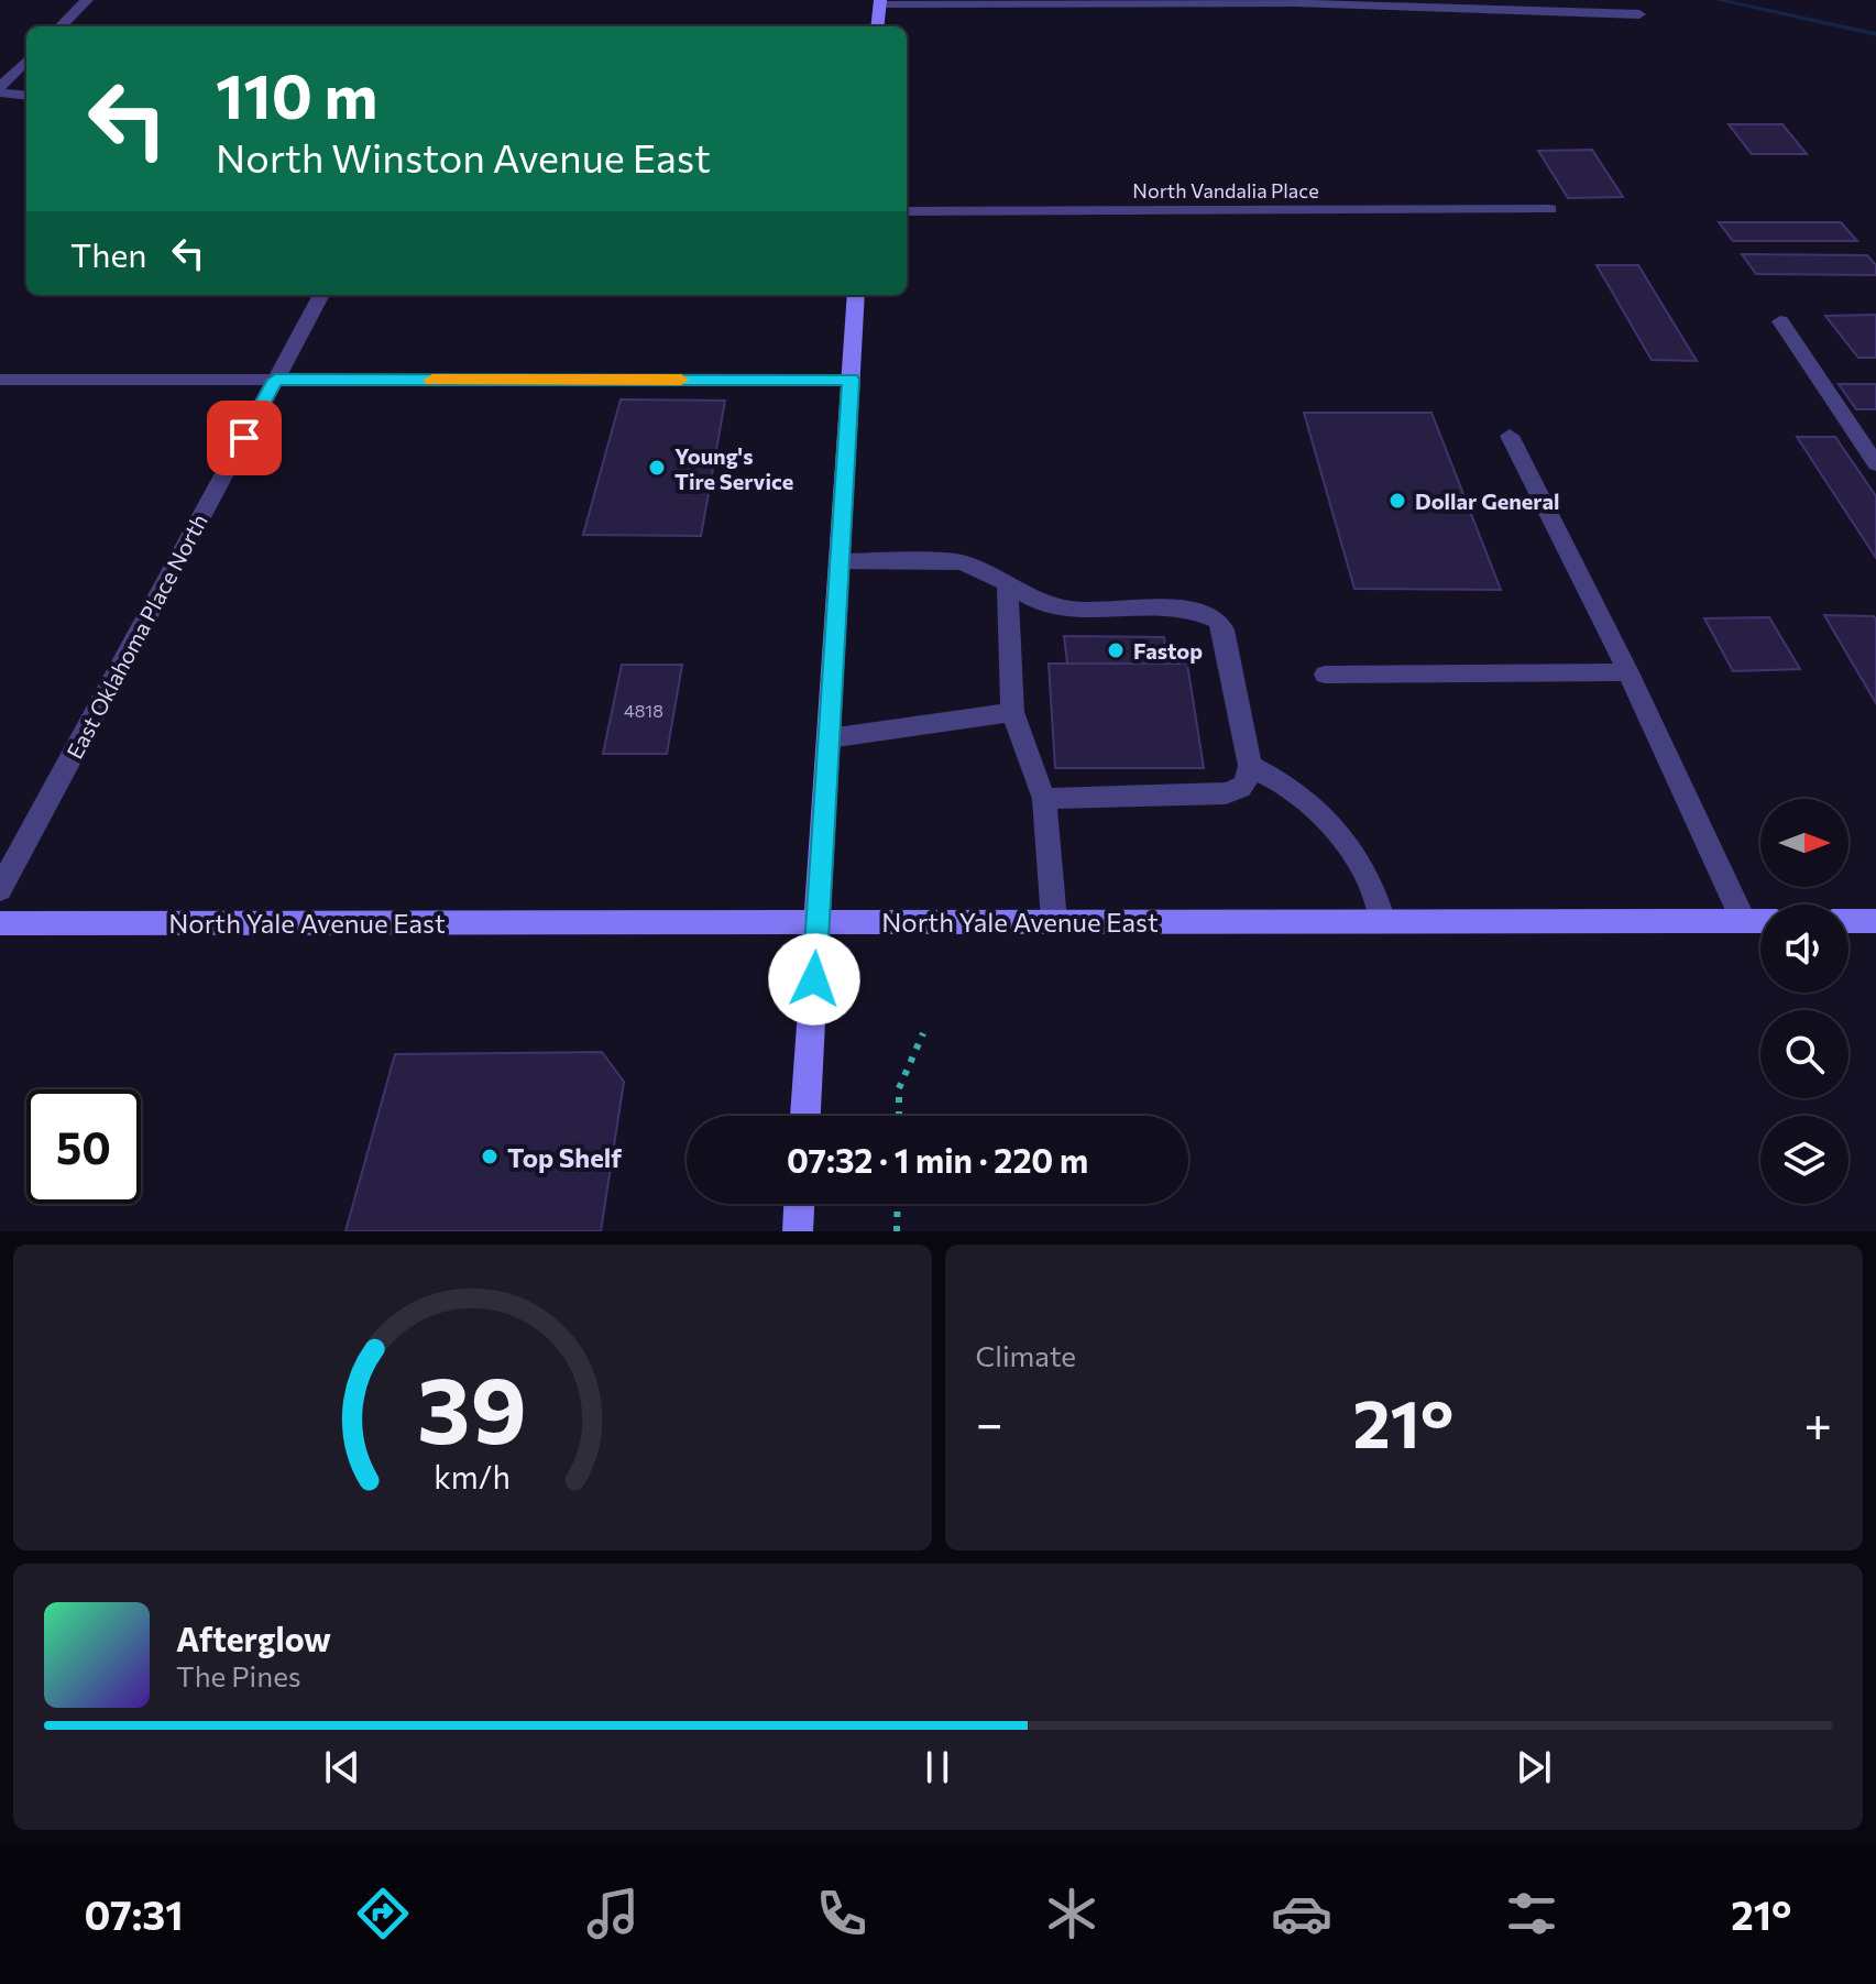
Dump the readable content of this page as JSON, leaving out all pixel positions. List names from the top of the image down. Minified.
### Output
{"streets":{"main road":["North Yale Avenue East"],"street":["North Vandalia Place","East Oklahoma Place North"]},"places":["Young's Tire Service","Dollar General","Fastop","Top Shelf"],"house_numbers":["4818"],"north":"right","page":{"turn":["110 m","North Winston Avenue East"],"then":"Then","limit":"50","trip":"07:32 · 1 min · 220 m","tile":"Climate","heat":["−","21°","+"],"song":["Afterglow","The Pines"],"tabs":["07:31","21°"],"gauge":["39","km/h"]}}
